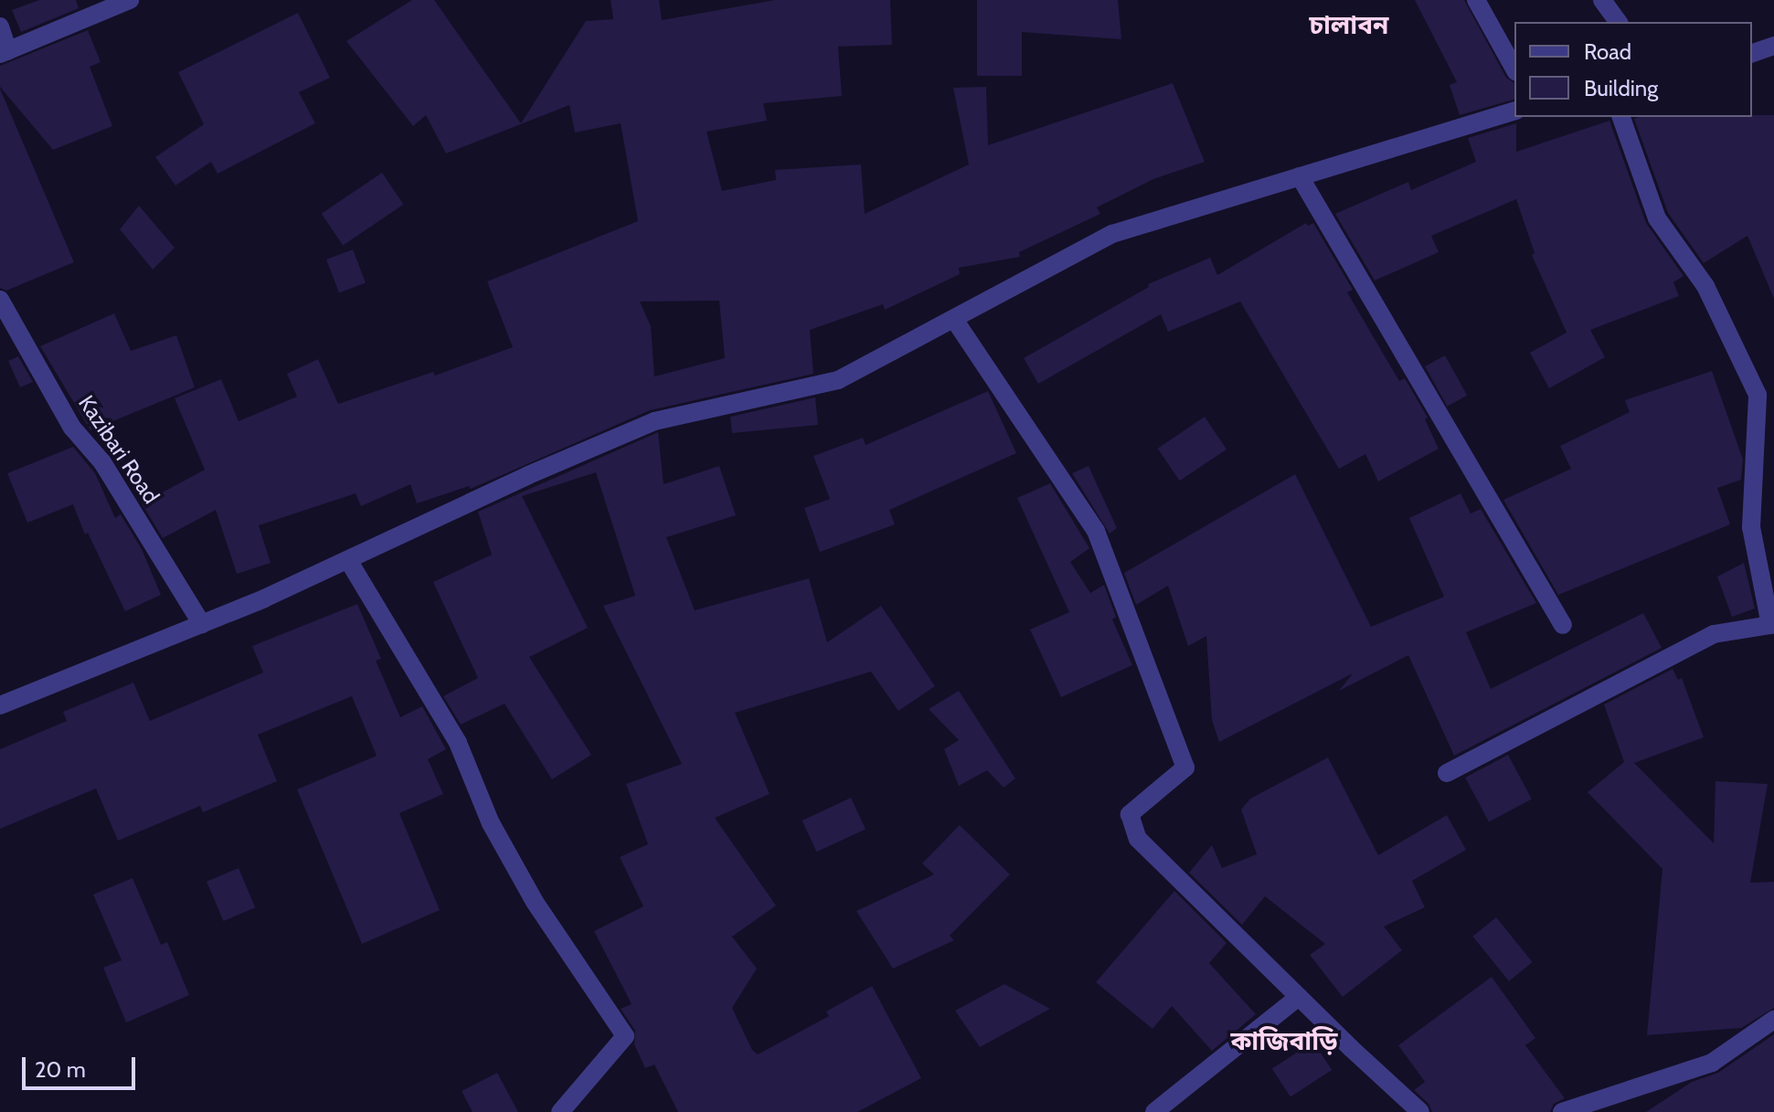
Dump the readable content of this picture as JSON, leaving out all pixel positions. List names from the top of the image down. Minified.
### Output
{"streets":{"street":["Kazibari Road"]},"districts":["চালাবন","কাজিবাড়ি"],"legend":["Road","Building"],"scale_bar":"20 m"}
